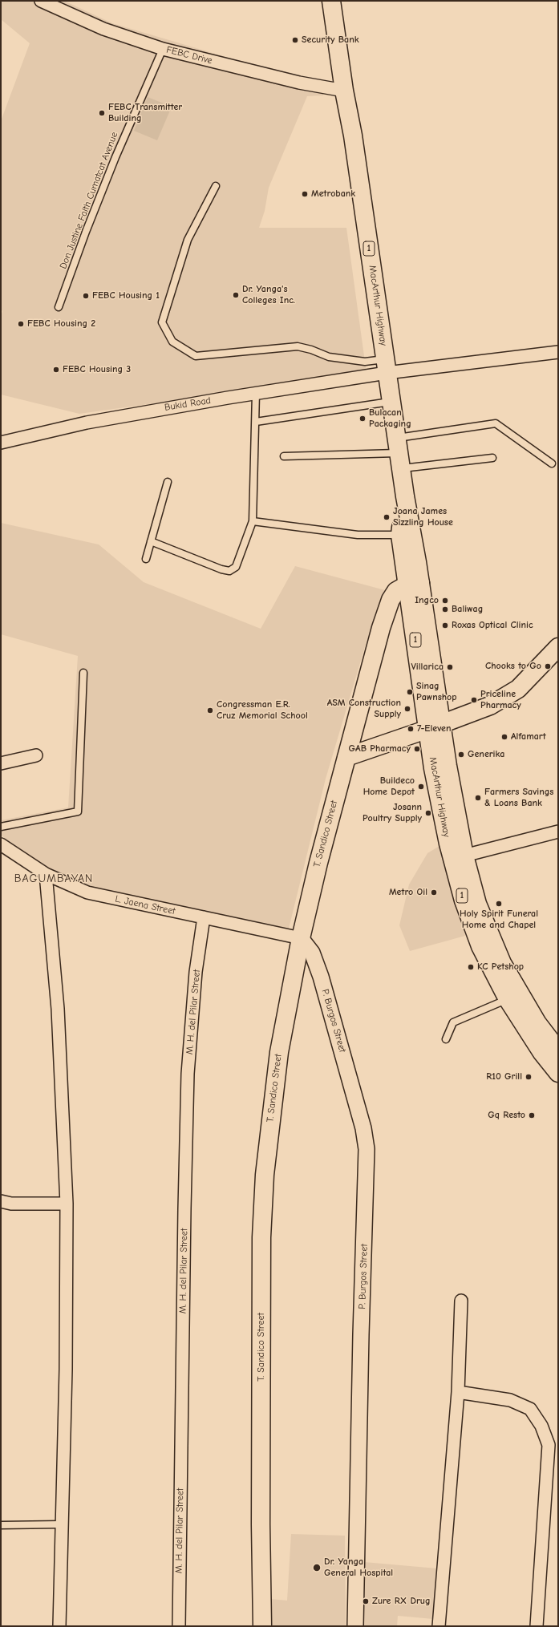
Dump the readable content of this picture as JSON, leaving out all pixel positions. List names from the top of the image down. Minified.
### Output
{"streets":{"main road":["1","MacArthur Highway","T. Sandico Street"],"street":["FEBC Drive","Bukid Road","L. Jaena Street","M. H. del Pilar Street","P. Burgos Street"],"lane":["Don Justine Faith Cumatcat Avenue"]},"crossings":[["FEBC Drive","Don Justine Faith Cumatcat Avenue"],["FEBC Drive","MacArthur Highway"],["MacArthur Highway","Bukid Road"],["MacArthur Highway","T. Sandico Street"],["T. Sandico Street","L. Jaena Street"],["T. Sandico Street","P. Burgos Street"],["L. Jaena Street","M. H. del Pilar Street"],["L. Jaena Street","P. Burgos Street"]],"districts":["BAGUMBAYAN"],"places":["Security Bank","FEBC Transmitter Building","Metrobank","Dr. Yanga's Colleges Inc.","FEBC Housing 1","FEBC Housing 2","FEBC Housing 3","Bulacan Packaging","Joana James Sizzling House","Ingco","Baliwag","Roxas Optical Clinic","Chooks to Go","Villarica","Sinag Pawnshop","Priceline Pharmacy","ASM Construction Supply","Congressman E.R. Cruz Memorial School","7-Eleven","Alfamart","GAB Pharmacy","Generika","Buildeco Home Depot","Farmers Savings & Loans Bank","Josann Poultry Supply","Metro Oil","Holy Spirit Funeral Home and Chapel","KC Petshop","R10 Grill","Gq Resto","Dr. Yanga General Hospital","Zure RX Drug"]}
